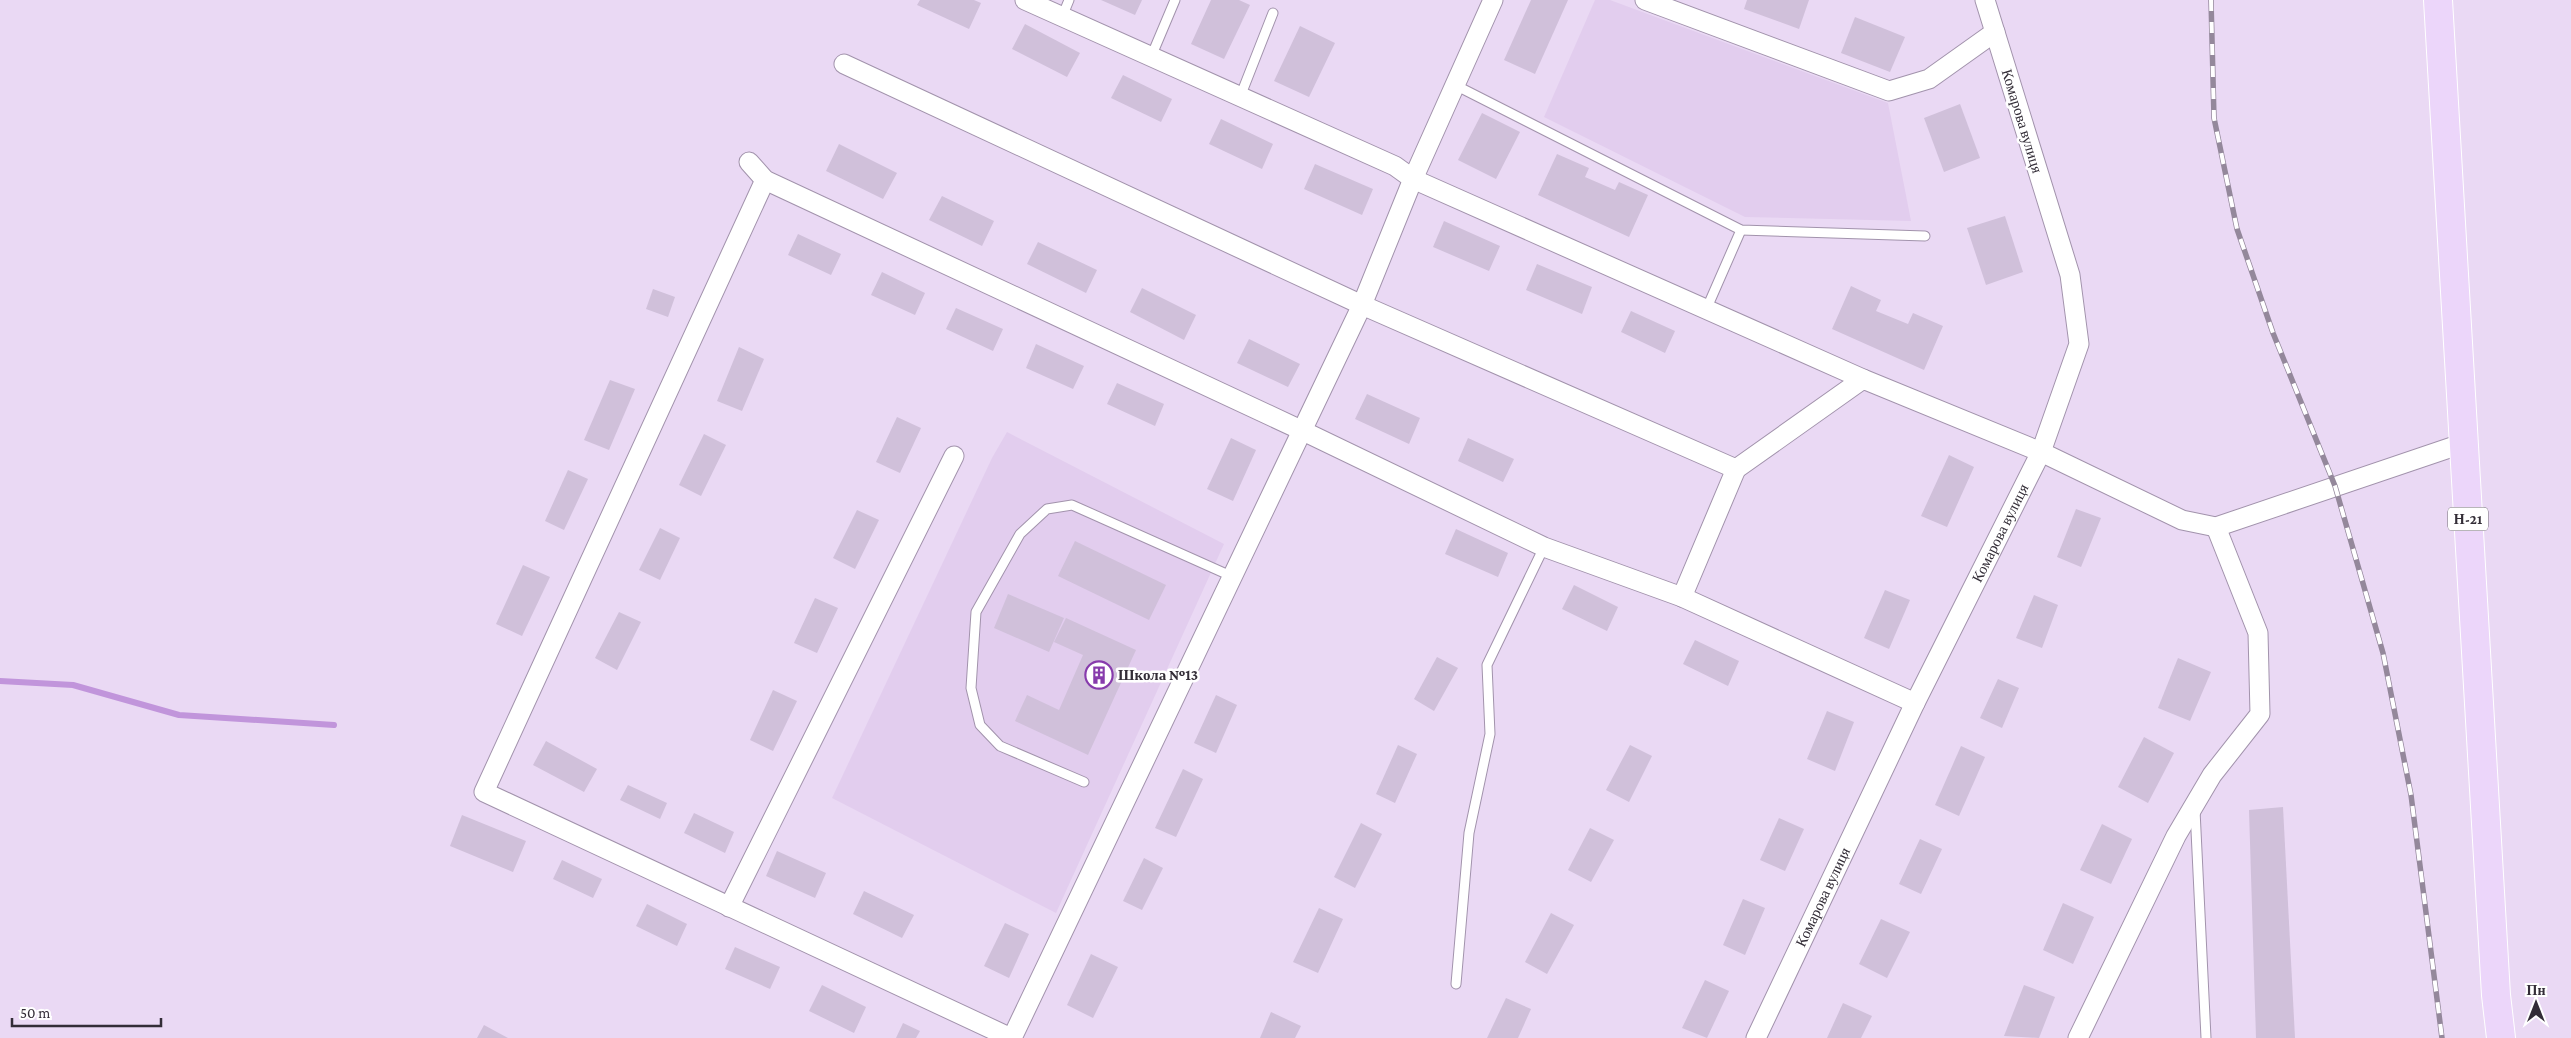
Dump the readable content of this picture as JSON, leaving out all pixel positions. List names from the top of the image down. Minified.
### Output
{"streets":{"main road":["Н-21"],"street":["Комарова вулиця"]},"places":{"building":["Школа №13"]},"scale_bar":"50 m","north":"top"}
